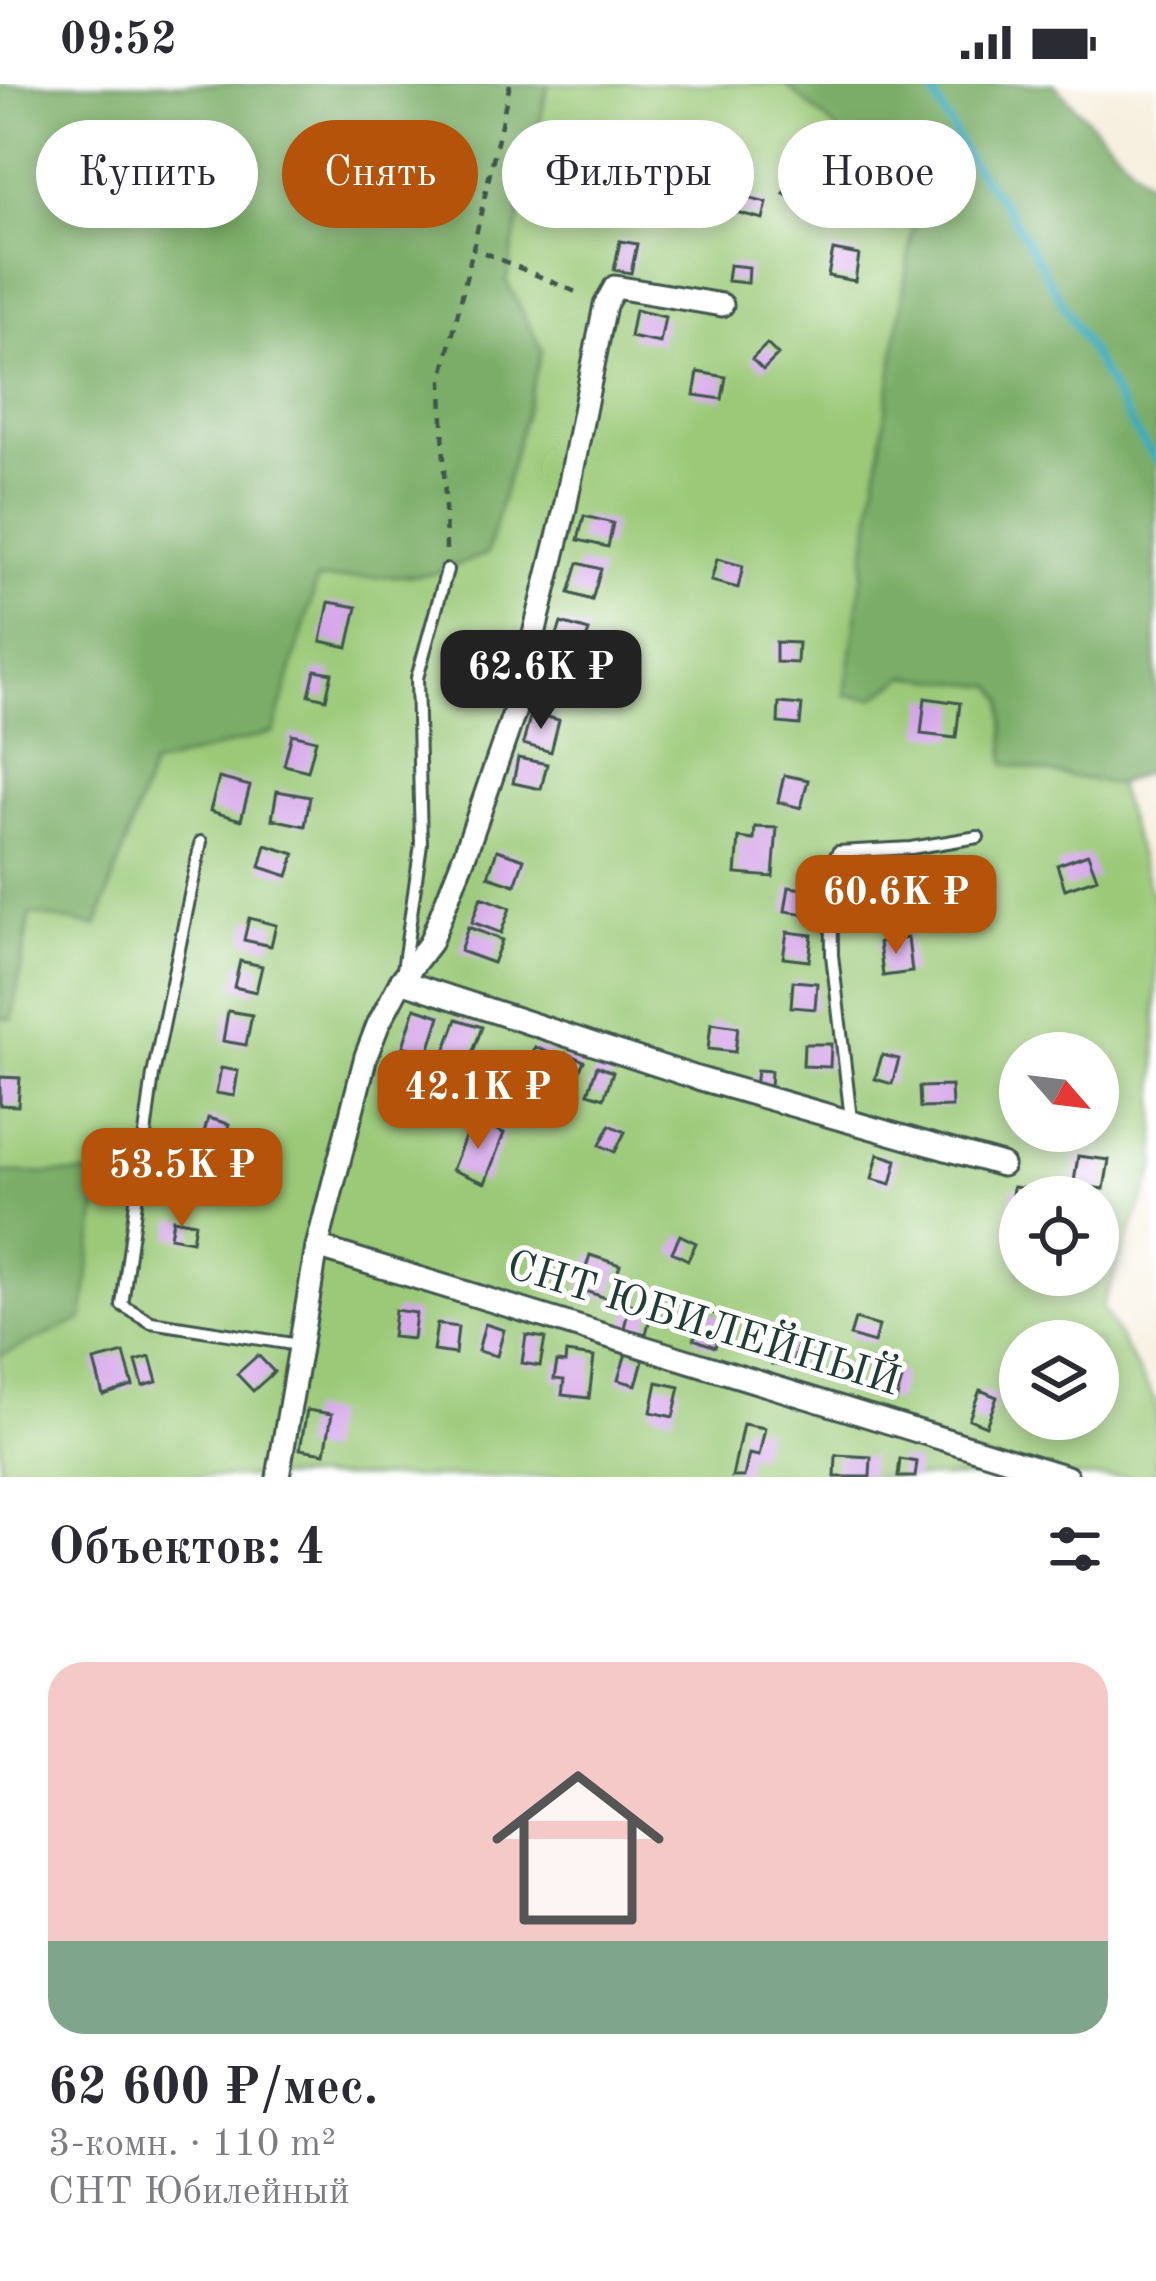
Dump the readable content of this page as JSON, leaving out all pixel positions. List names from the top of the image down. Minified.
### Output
{"streets":{"street":["СНТ ЮБИЛЕЙНЫЙ"]},"north":"bottom right","page":{"status":"09:52","chip":["Купить","Снять","Фильтры","Новое"],"price":["62.6K ₽","60.6K ₽","42.1K ₽","53.5K ₽"],"heading":"Объектов: 4","list":[{"name":"62 600 ₽/мес.","note":"3-комн. · 110 m² · СНТ Юбилейный"}]}}
